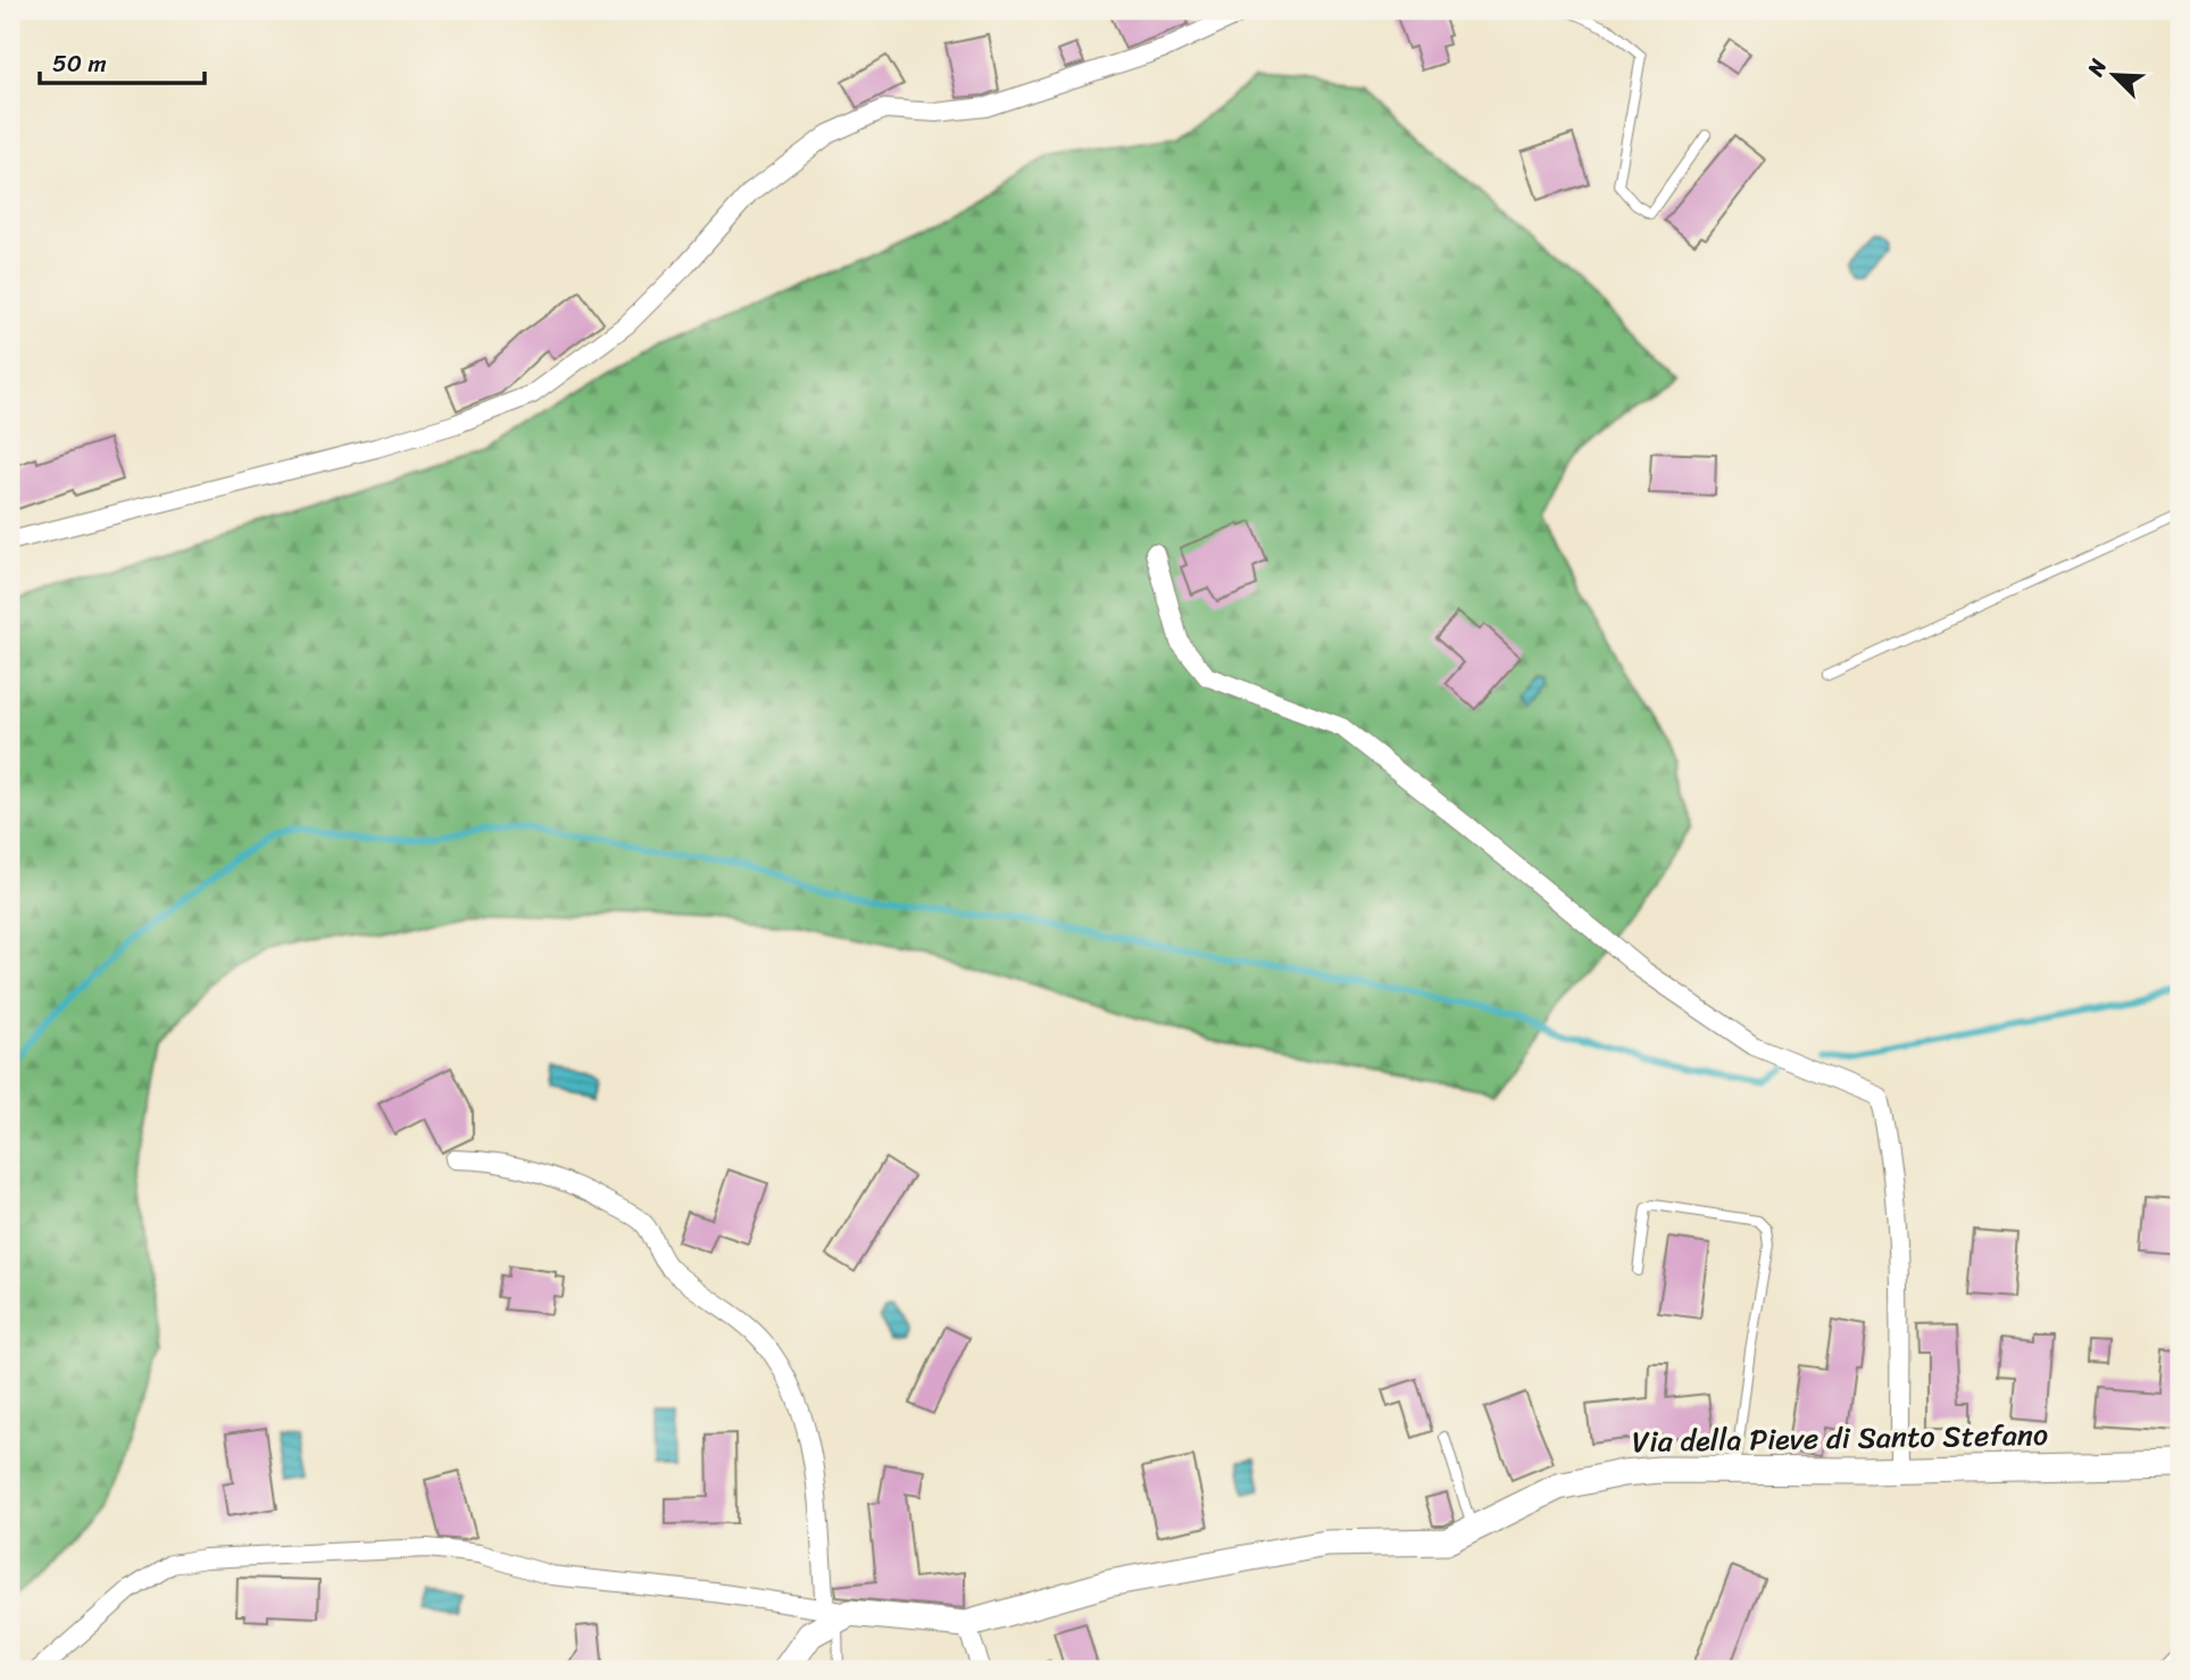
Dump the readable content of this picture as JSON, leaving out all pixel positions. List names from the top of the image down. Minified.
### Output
{"streets":{"street":["Via della Pieve di Santo Stefano"]},"scale_bar":"50 m","north":"top left"}
